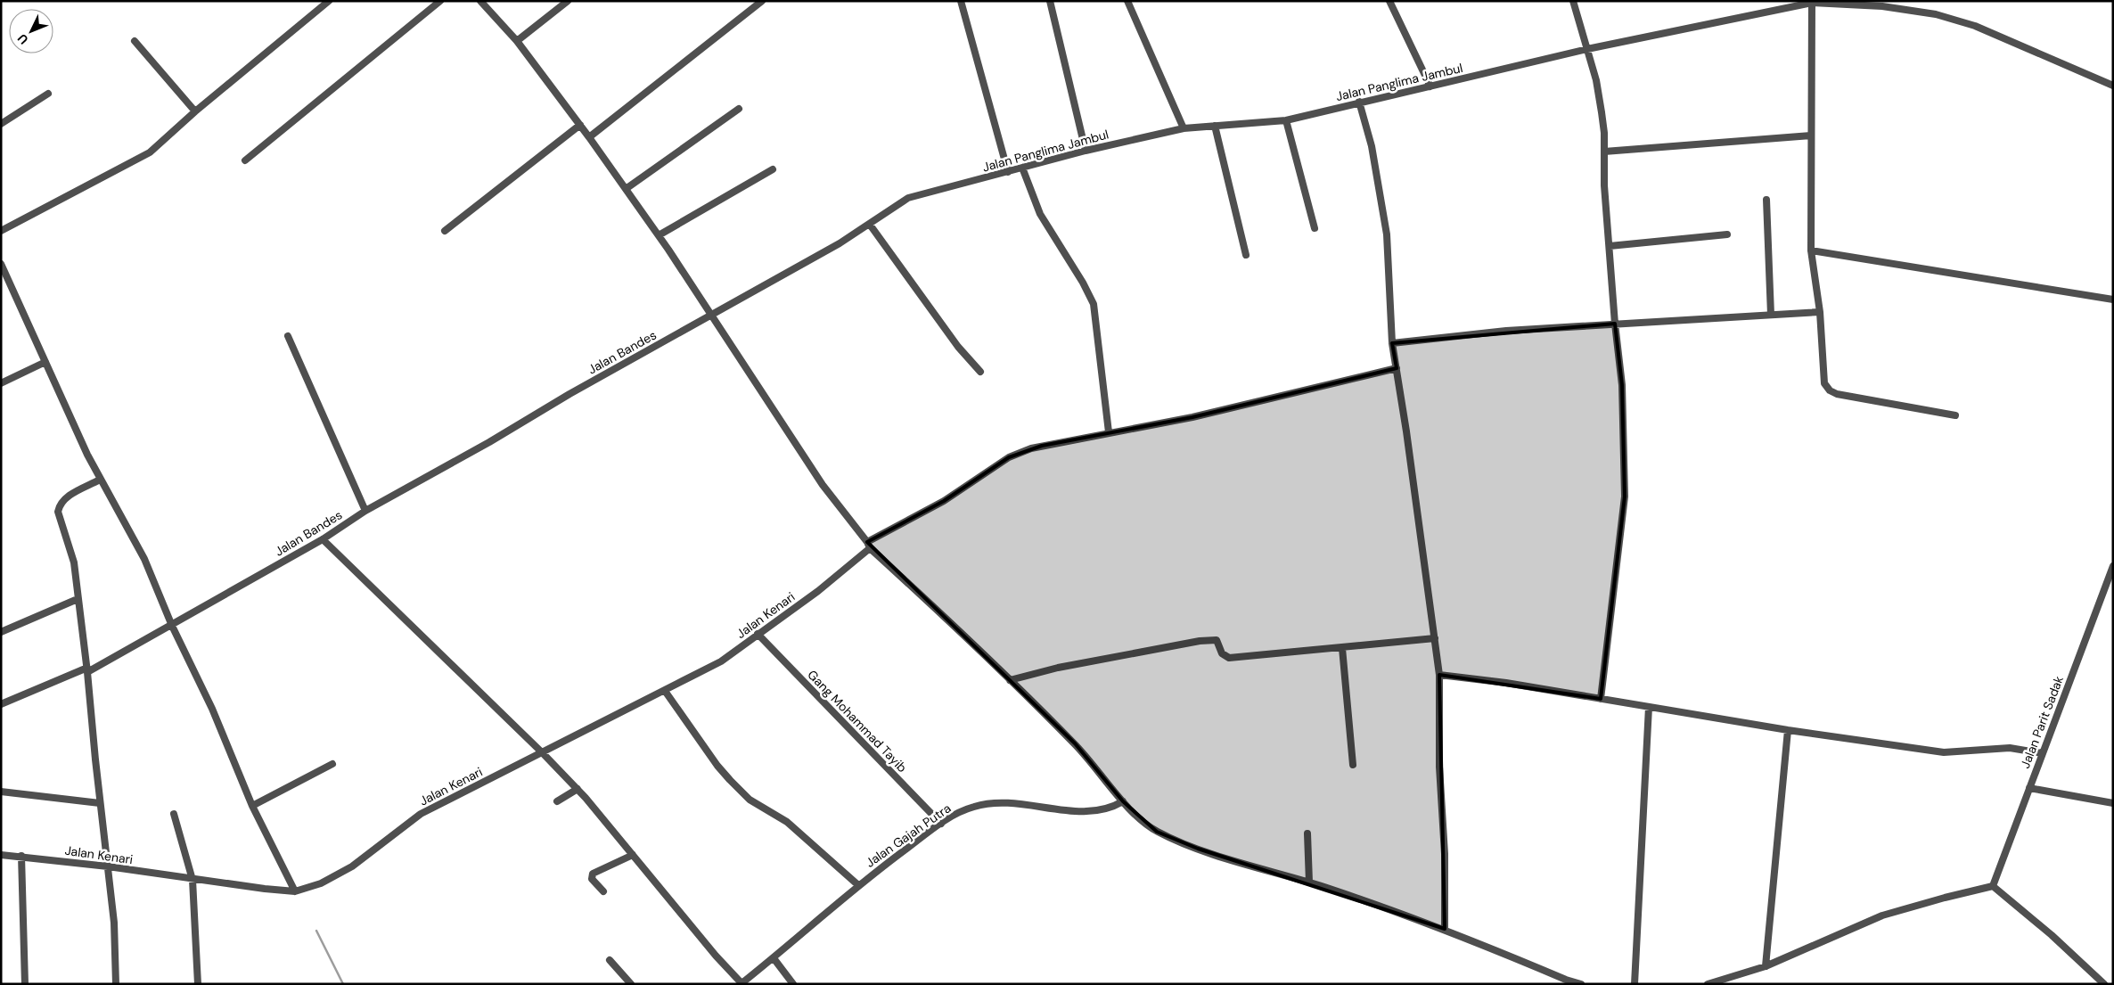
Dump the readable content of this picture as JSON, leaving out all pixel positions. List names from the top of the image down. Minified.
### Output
{"streets":{"street":["Jalan Panglima Jambul","Jalan Bandes","Jalan Kenari","Gang Mohammad Tayib","Jalan Parit Sadak","Jalan Gajah Putra"]},"crossings":[["Jalan Panglima Jambul","Jalan Bandes"],["Jalan Kenari","Gang Mohammad Tayib"],["Gang Mohammad Tayib","Jalan Gajah Putra"]],"north":"bottom left"}
